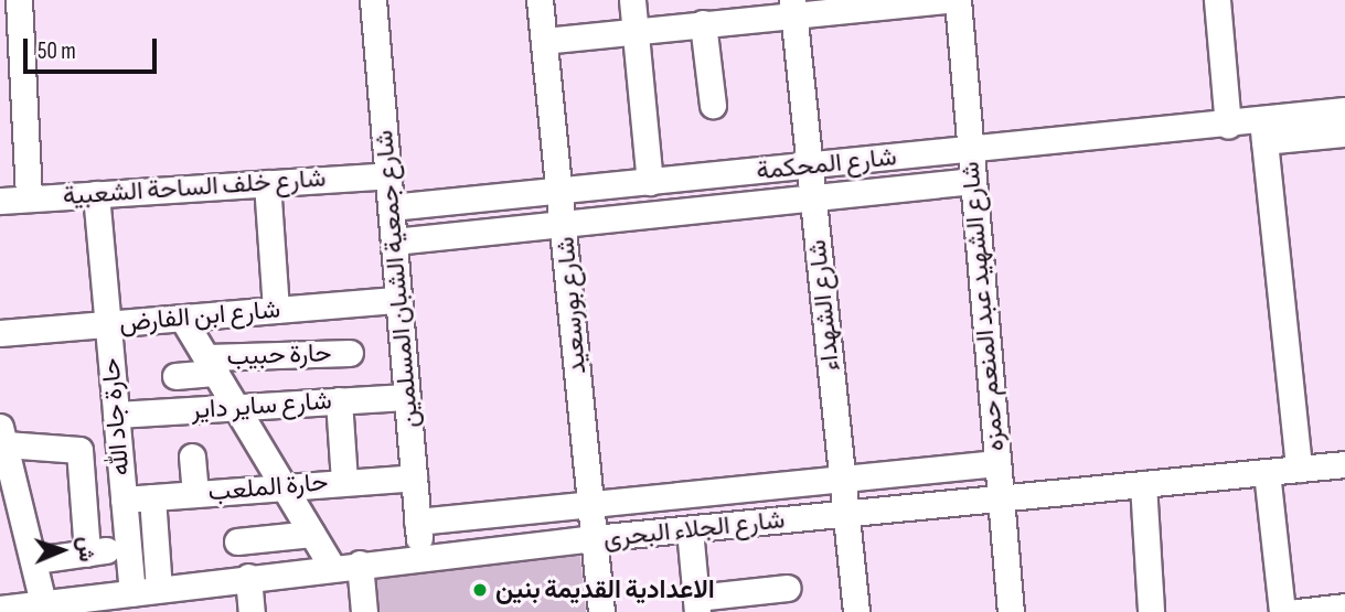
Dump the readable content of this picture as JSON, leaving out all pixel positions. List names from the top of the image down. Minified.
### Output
{"streets":{"street":["شارع المحكمة","شارع خلف الساحة الشعبية","شارع جمعية الشبان المسلمين","شارع بورسعيد","شارع الشهداء","شارع الشهيد عبد المنعم حمزه","شارع ابن الفارض","حارة حبيب","شارع ساير داير","حارة جاد الله","حارة الملعب","شارع الجلاء البحرى"]},"crossings":[["شارع المحكمة","شارع جمعية الشبان المسلمين"],["شارع المحكمة","شارع بورسعيد"],["شارع المحكمة","شارع الشهداء"],["شارع المحكمة","شارع الشهيد عبد المنعم حمزه"],["شارع خلف الساحة الشعبية","شارع جمعية الشبان المسلمين"],["شارع خلف الساحة الشعبية","حارة جاد الله"],["شارع جمعية الشبان المسلمين","شارع ابن الفارض"],["شارع جمعية الشبان المسلمين","شارع ساير داير"],["شارع جمعية الشبان المسلمين","حارة الملعب"],["شارع جمعية الشبان المسلمين","شارع الجلاء البحرى"],["شارع بورسعيد","شارع الجلاء البحرى"],["شارع الشهداء","شارع الجلاء البحرى"],["شارع الشهيد عبد المنعم حمزه","شارع الجلاء البحرى"],["شارع ابن الفارض","حارة جاد الله"],["شارع ساير داير","حارة جاد الله"],["حارة جاد الله","حارة الملعب"],["حارة جاد الله","شارع الجلاء البحرى"]],"places":["الاعدادية القديمة بنين"],"scale_bar":"50 m","north":"right"}
